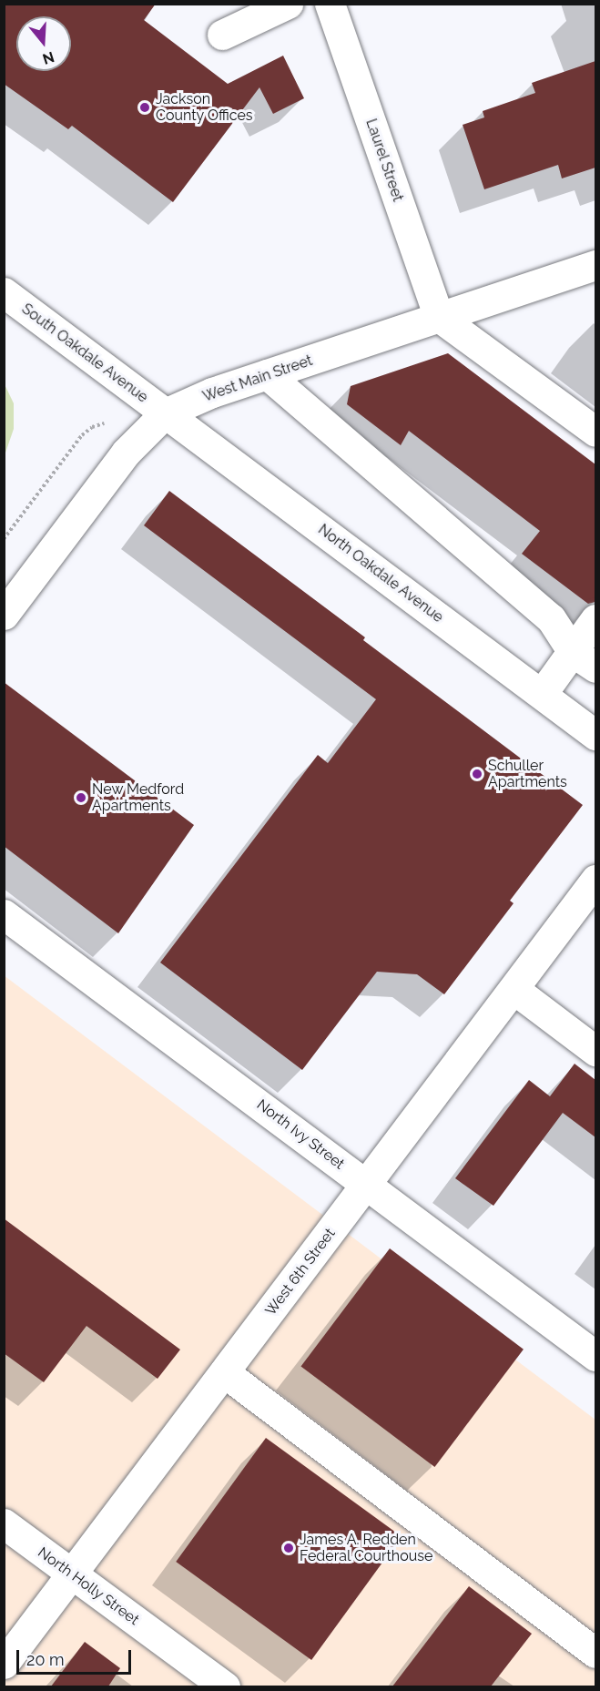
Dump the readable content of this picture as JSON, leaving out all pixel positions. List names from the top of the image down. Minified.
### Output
{"streets":{"street":["Laurel Street","South Oakdale Avenue","West Main Street","North Oakdale Avenue","North Ivy Street","West 6th Street","North Holly Street"]},"crossings":[["Laurel Street","West Main Street"],["South Oakdale Avenue","West Main Street"],["South Oakdale Avenue","North Oakdale Avenue"],["West Main Street","North Oakdale Avenue"],["North Ivy Street","West 6th Street"],["West 6th Street","North Holly Street"]],"places":["Jackson County Offices","Schuller Apartments","New Medford Apartments","James A. Redden Federal Courthouse"],"scale_bar":"20 m","north":"bottom"}
